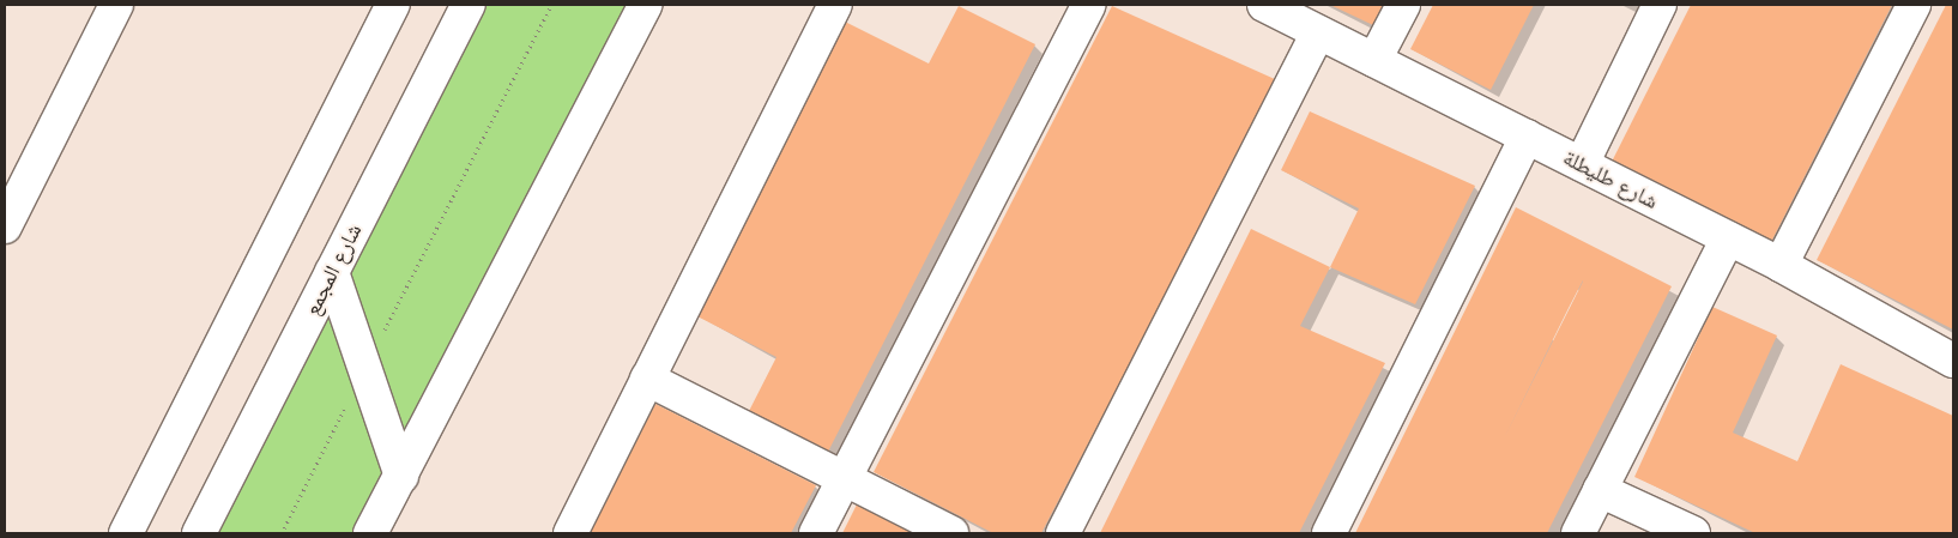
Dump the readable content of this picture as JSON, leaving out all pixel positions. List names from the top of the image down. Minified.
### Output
{"streets":{"street":["شارع طليطلة","شارع المجمع"]}}
